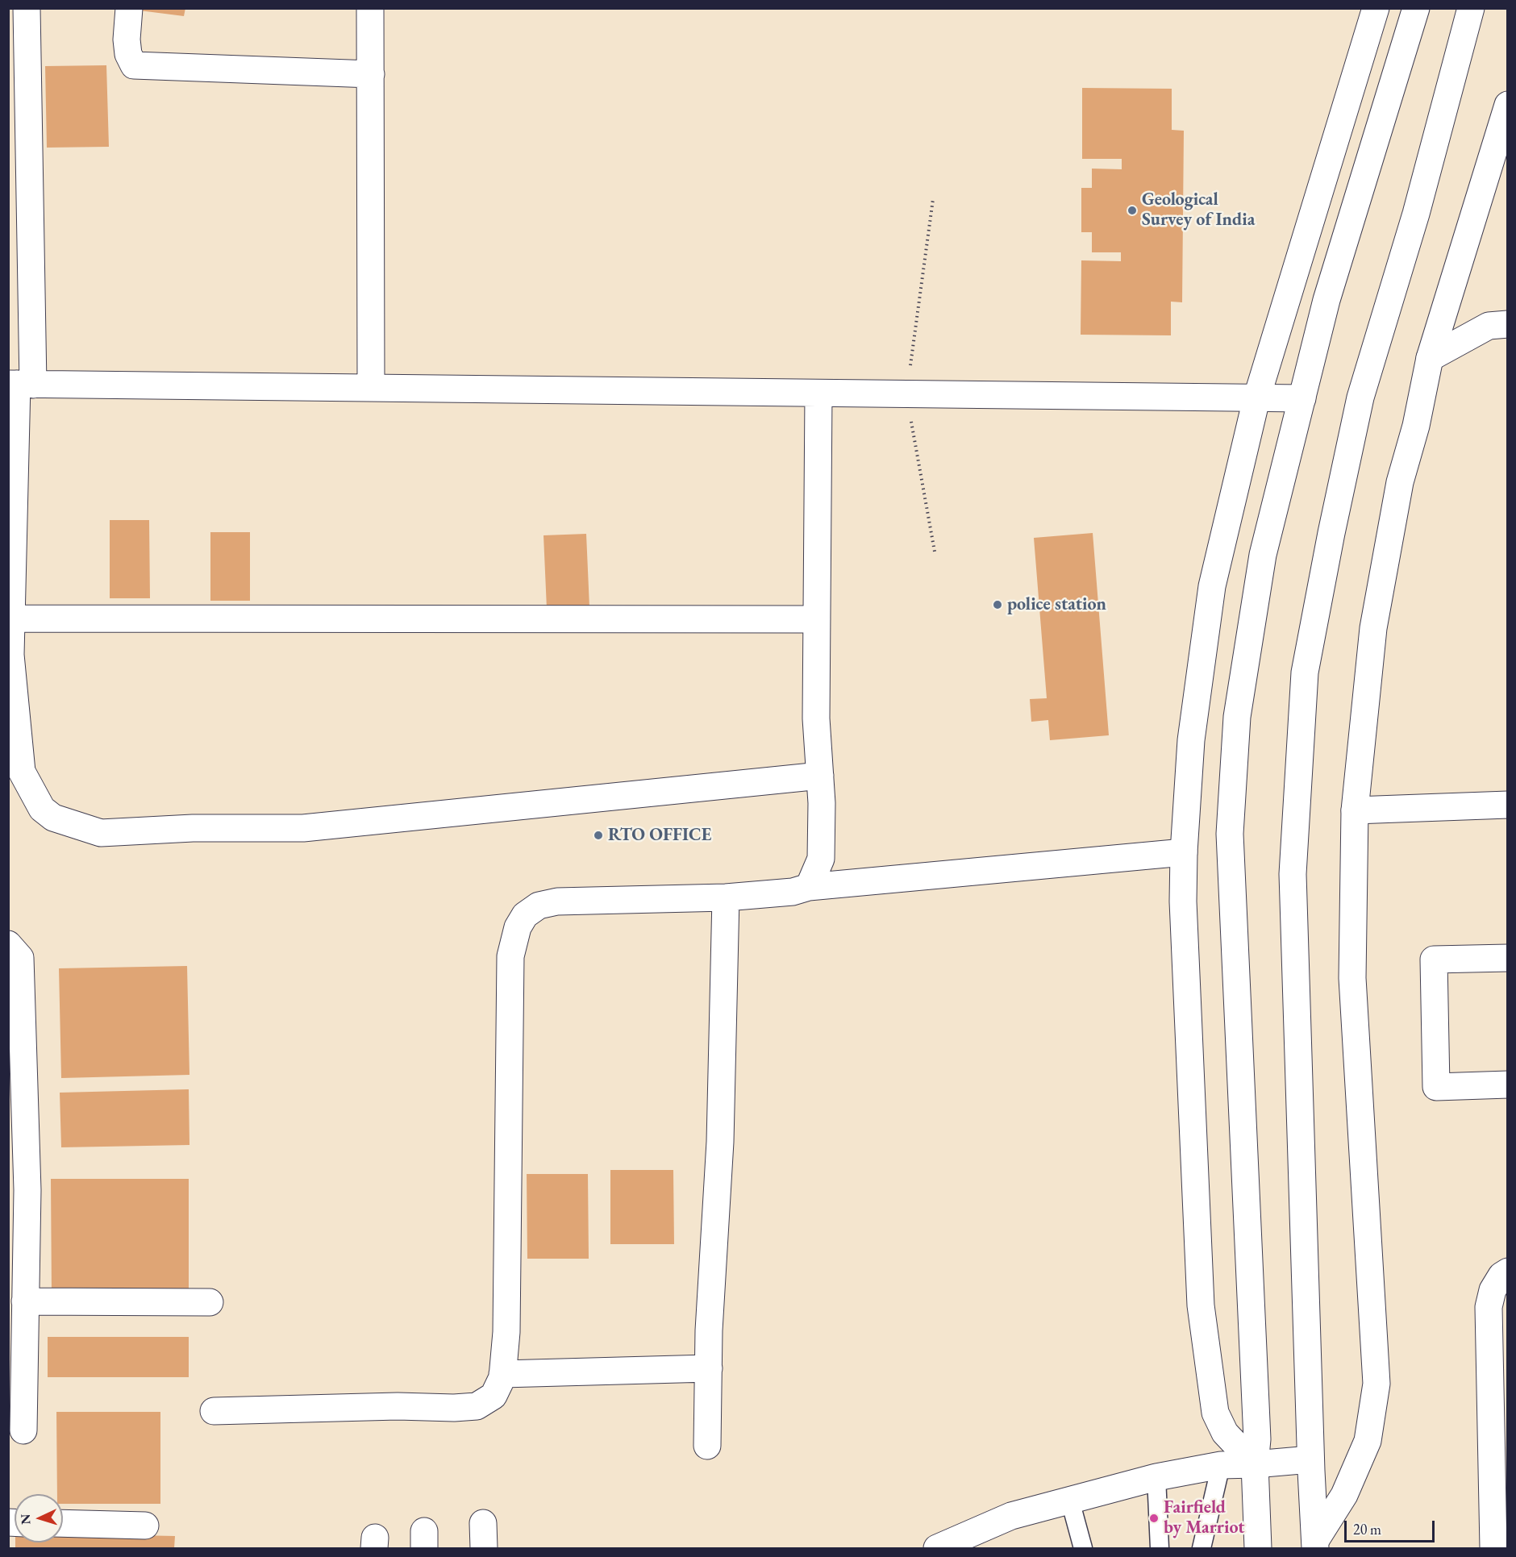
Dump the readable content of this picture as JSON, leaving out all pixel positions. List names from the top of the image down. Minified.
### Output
{"places":["Geological Survey of India","police station","RTO OFFICE","Fairfield by Marriot"],"scale_bar":"20 m","north":"left"}
